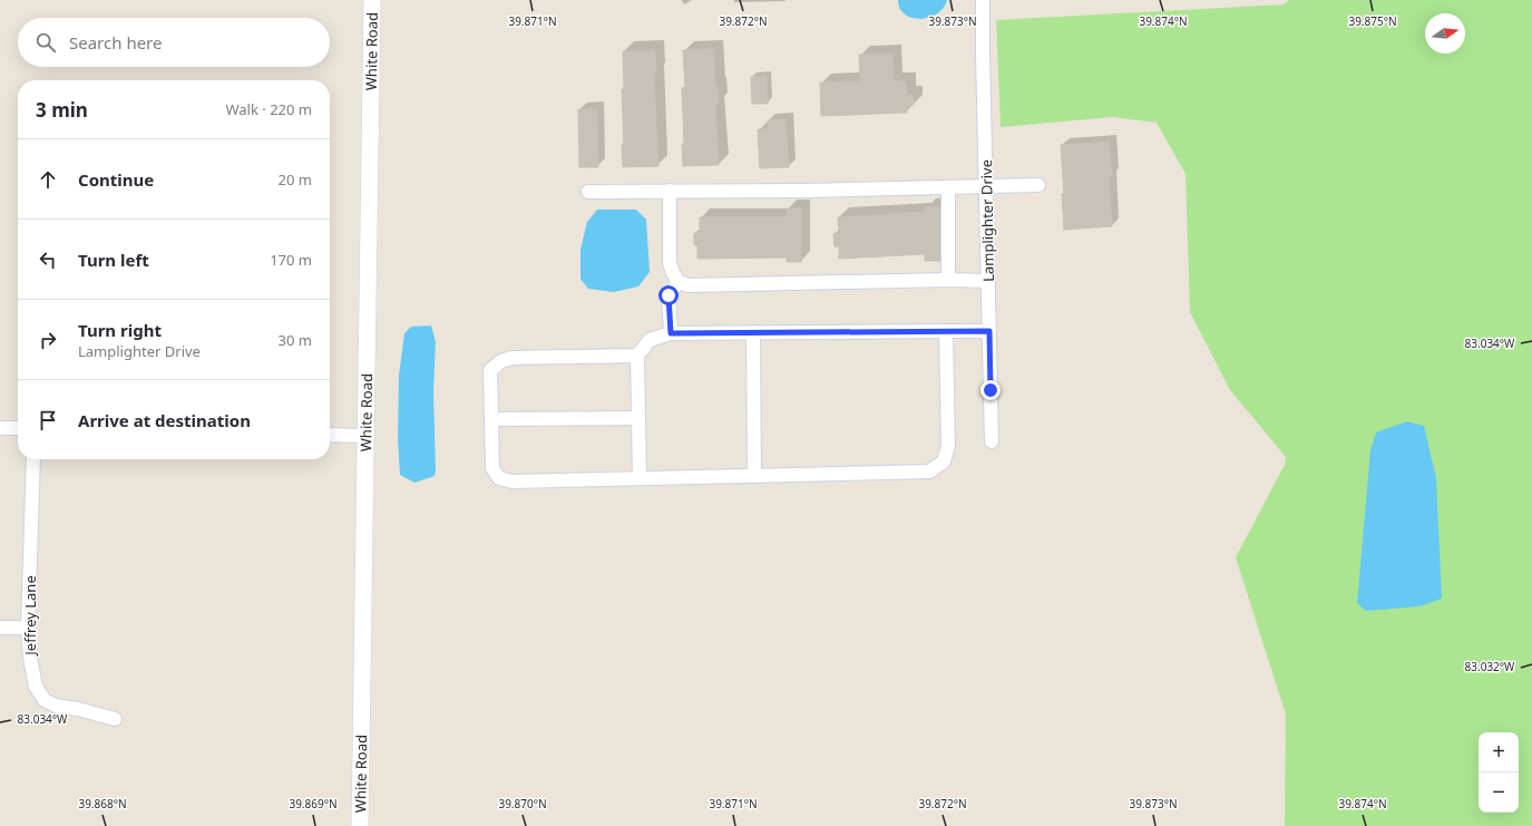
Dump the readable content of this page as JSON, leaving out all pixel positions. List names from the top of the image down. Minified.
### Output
{"streets":{"street":["White Road","Lamplighter Drive","Jeffrey Lane"]},"north":"right","page":{"search":"Search here","heading":["3 min","Walk · 220 m"],"list":[["Continue","20 m"],["Turn left","170 m"],["Turn right","Lamplighter Drive","30 m"],"Arrive at destination"],"map_buttons":["+","−"]},"coordinates":["39.871°N","39.872°N","39.873°N","39.874°N","39.875°N","83.034°W","83.032°W","39.868°N","39.869°N","39.870°N"]}
